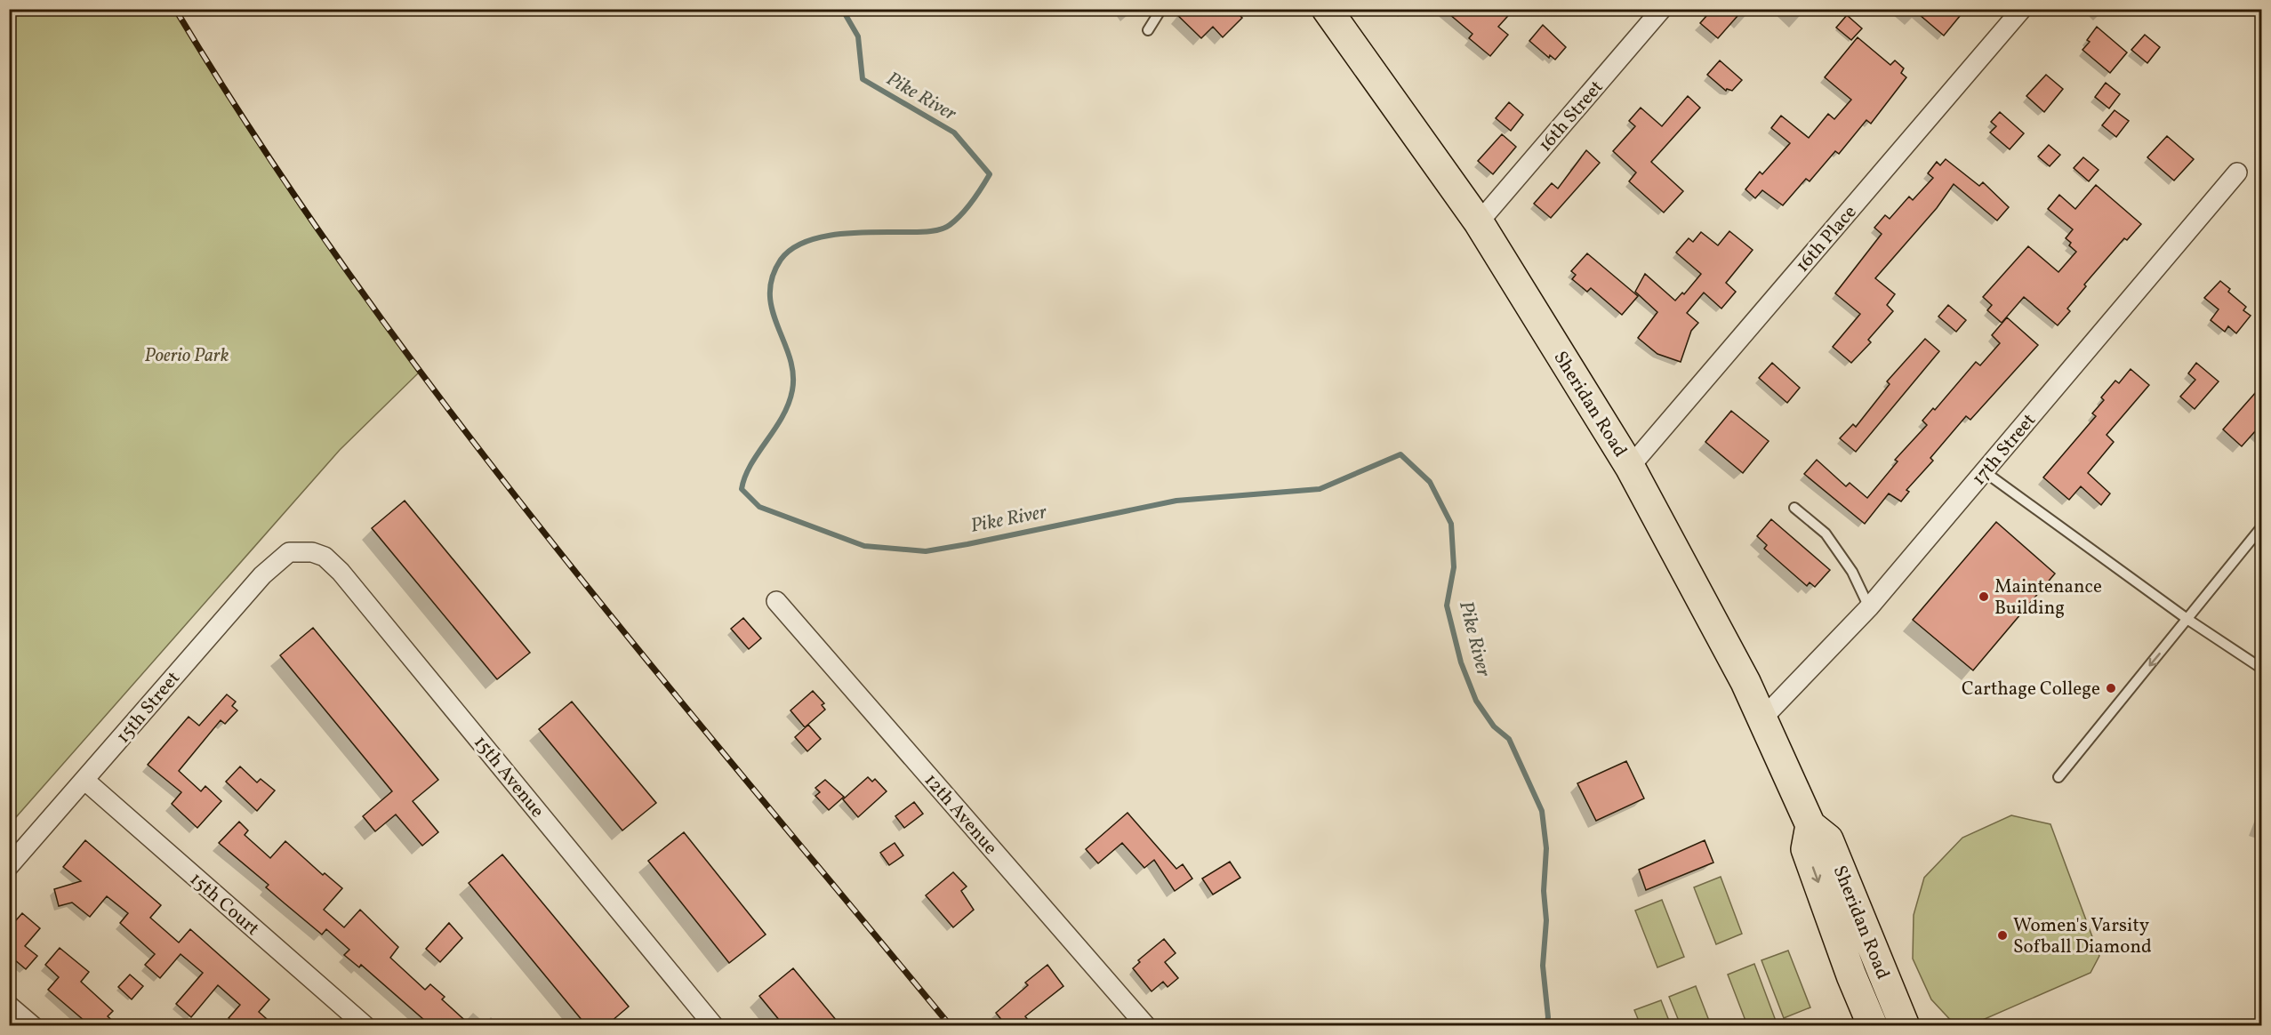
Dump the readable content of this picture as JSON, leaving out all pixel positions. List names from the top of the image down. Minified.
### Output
{"streets":{"main road":["Sheridan Road"],"street":["16th Street","16th Place","17th Street","15th Street","15th Avenue","12th Avenue","15th Court"]},"crossings":[["16th Street","Sheridan Road"],["16th Place","Sheridan Road"],["Sheridan Road","17th Street"],["15th Street","15th Avenue"],["15th Street","15th Court"]],"water":["Pike River"],"parks":["Poerio Park"],"places":["Maintenance Building","Carthage College","Women's Varsity Sofball Diamond"]}
